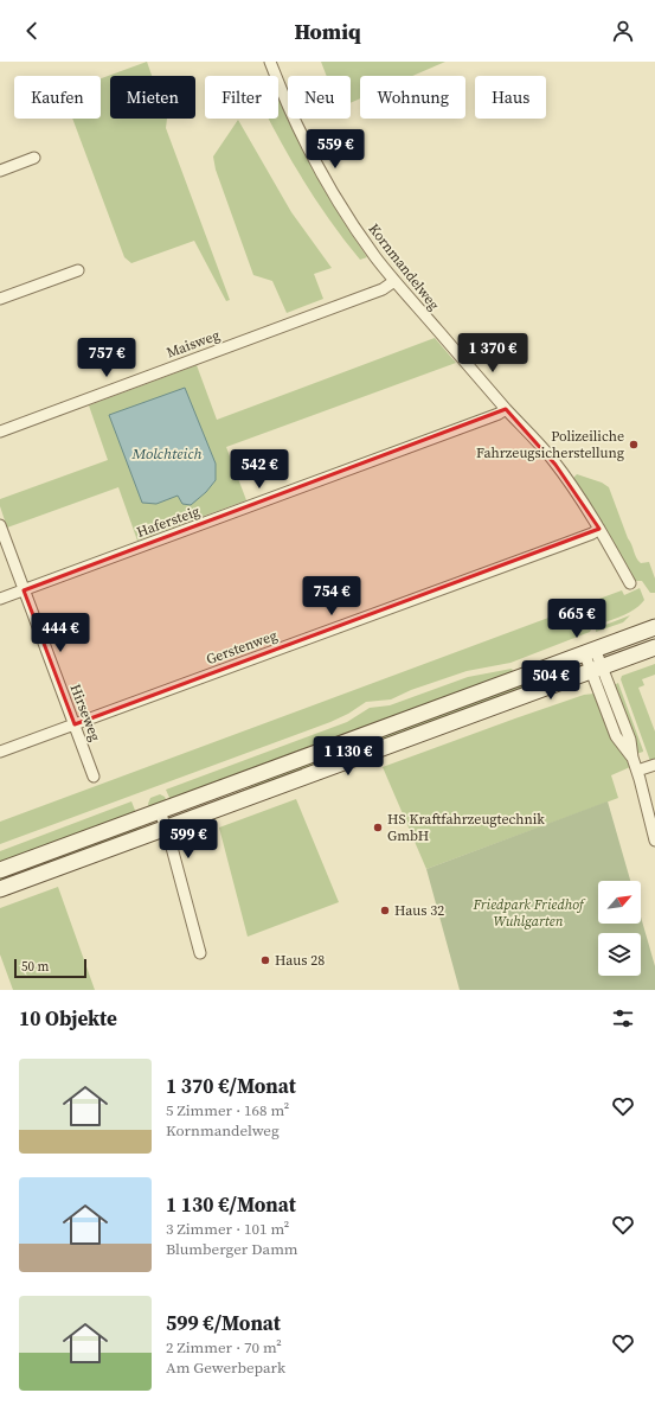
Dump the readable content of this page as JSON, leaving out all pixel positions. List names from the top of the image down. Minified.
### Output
{"streets":{"street":["Kornmandelweg","Maisweg","Hafersteig","Gerstenweg","Hirseweg"]},"crossings":[["Kornmandelweg","Maisweg"],["Kornmandelweg","Hafersteig"],["Kornmandelweg","Gerstenweg"],["Hafersteig","Hirseweg"],["Gerstenweg","Hirseweg"]],"water":["Molchteich"],"parks":["Friedpark Friedhof Wuhlgarten"],"places":["Polizeiliche Fahrzeugsicherstellung","HS Kraftfahrzeugtechnik GmbH","Haus 32","Haus 28"],"scale_bar":"50 m","north":"top right","page":{"header":"Homiq","chip":["Kaufen","Mieten","Filter","Neu","Wohnung","Haus"],"price":["559 €","1 370 €","757 €","542 €","754 €","665 €","444 €","504 €","1 130 €","599 €"],"scale":"50 m","heading":"10 Objekte","list":[{"name":"1 370 €/Monat","note":"5 Zimmer · 168 m² · Kornmandelweg"},{"name":"1 130 €/Monat","note":"3 Zimmer · 101 m² · Blumberger Damm"},{"name":"599 €/Monat","note":"2 Zimmer · 70 m² · Am Gewerbepark"}]}}
